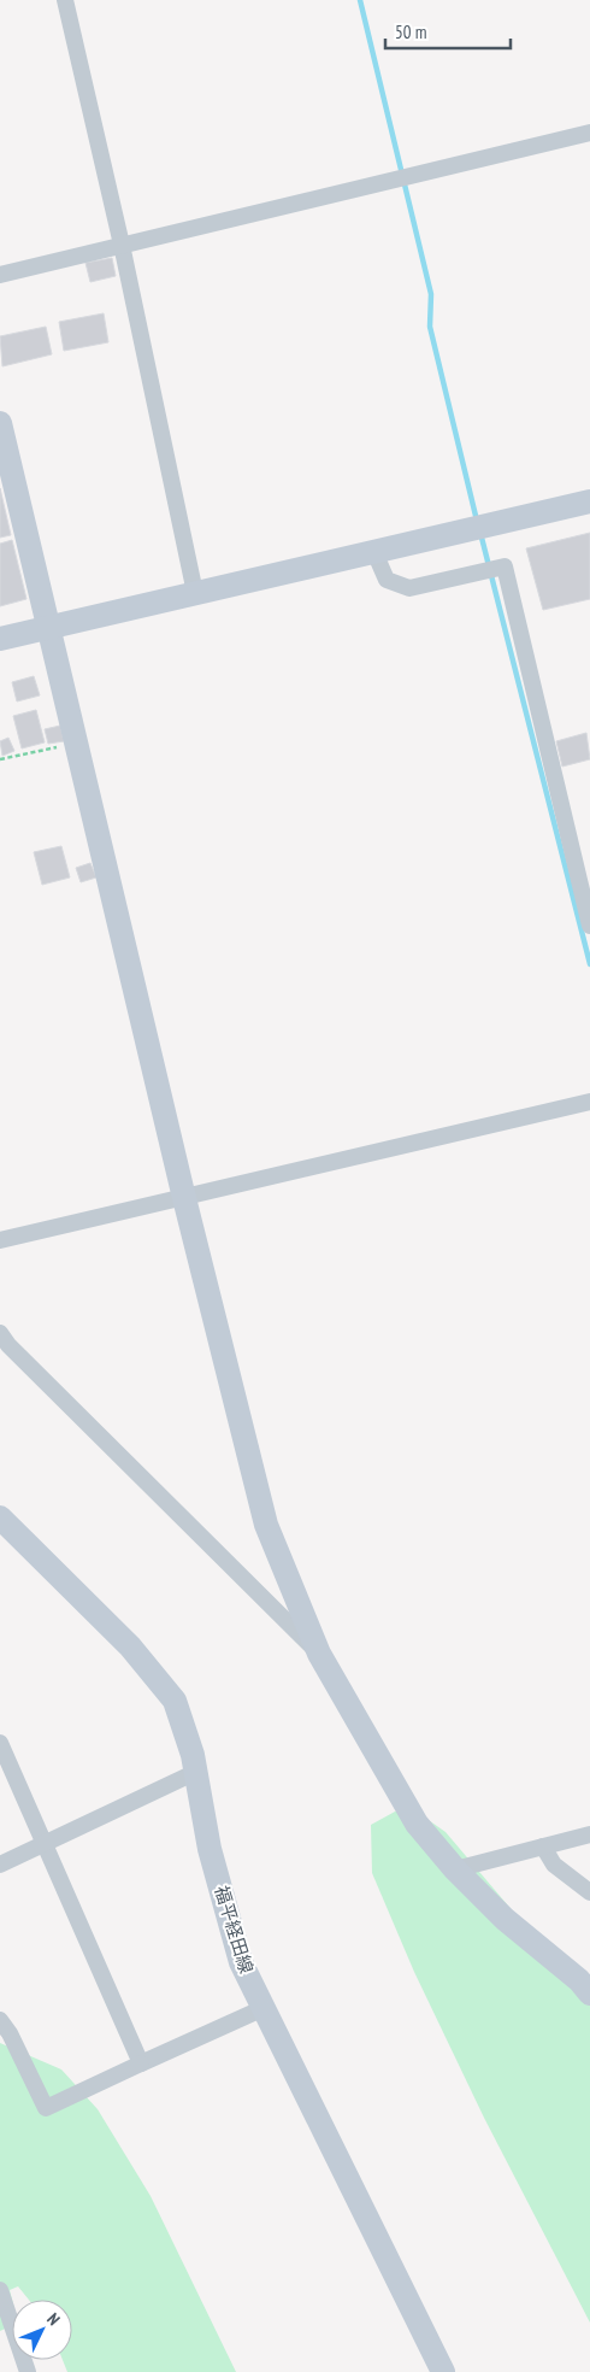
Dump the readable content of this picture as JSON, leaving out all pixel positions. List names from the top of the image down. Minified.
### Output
{"streets":{"street":["福平経田線"]},"scale_bar":"50 m","north":"top right"}
